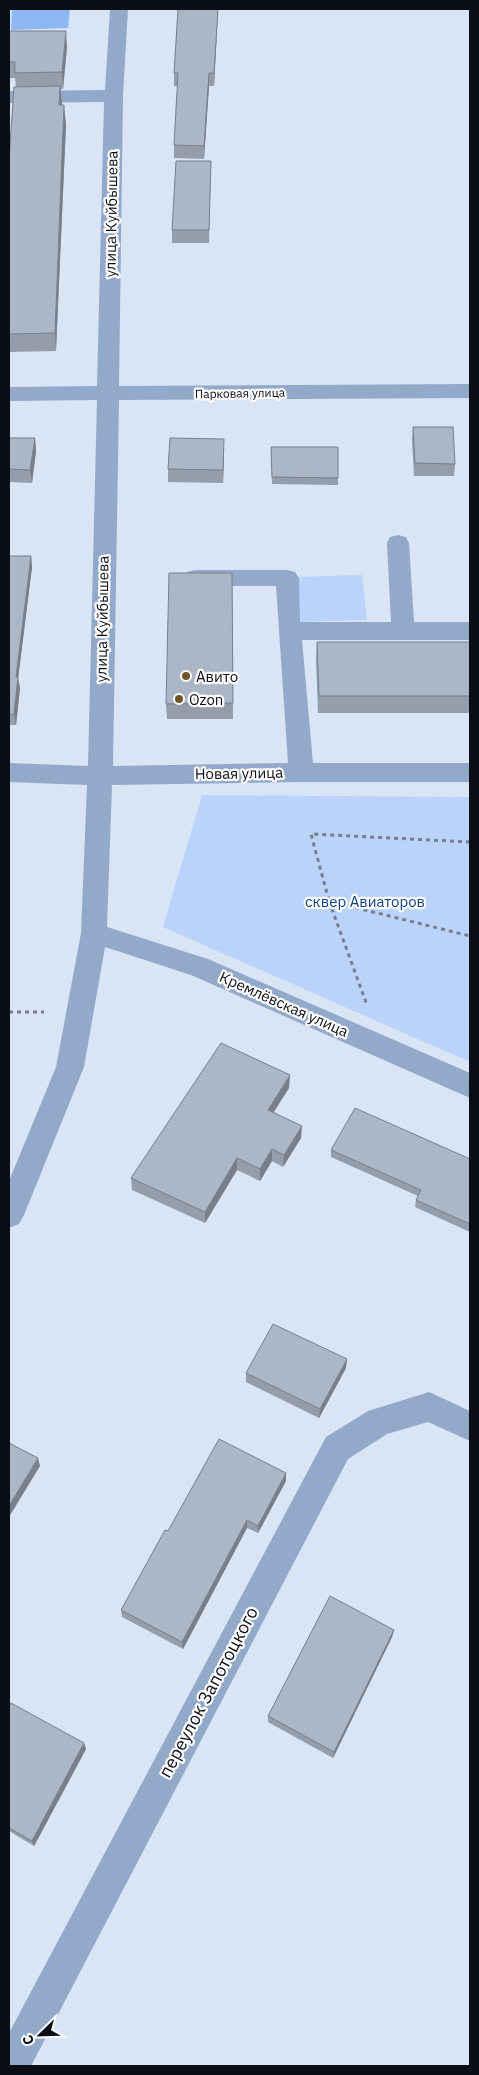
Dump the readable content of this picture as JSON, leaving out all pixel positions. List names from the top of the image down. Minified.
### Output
{"streets":{"street":["улица Куйбышева","Парковая улица","Новая улица","Кремлёвская улица","переулок Запотоцкого"]},"crossings":[["улица Куйбышева","Парковая улица"],["улица Куйбышева","Новая улица"],["улица Куйбышева","Кремлёвская улица"]],"parks":["сквер Авиаторов"],"places":["Авито","Ozon"],"north":"bottom left"}
